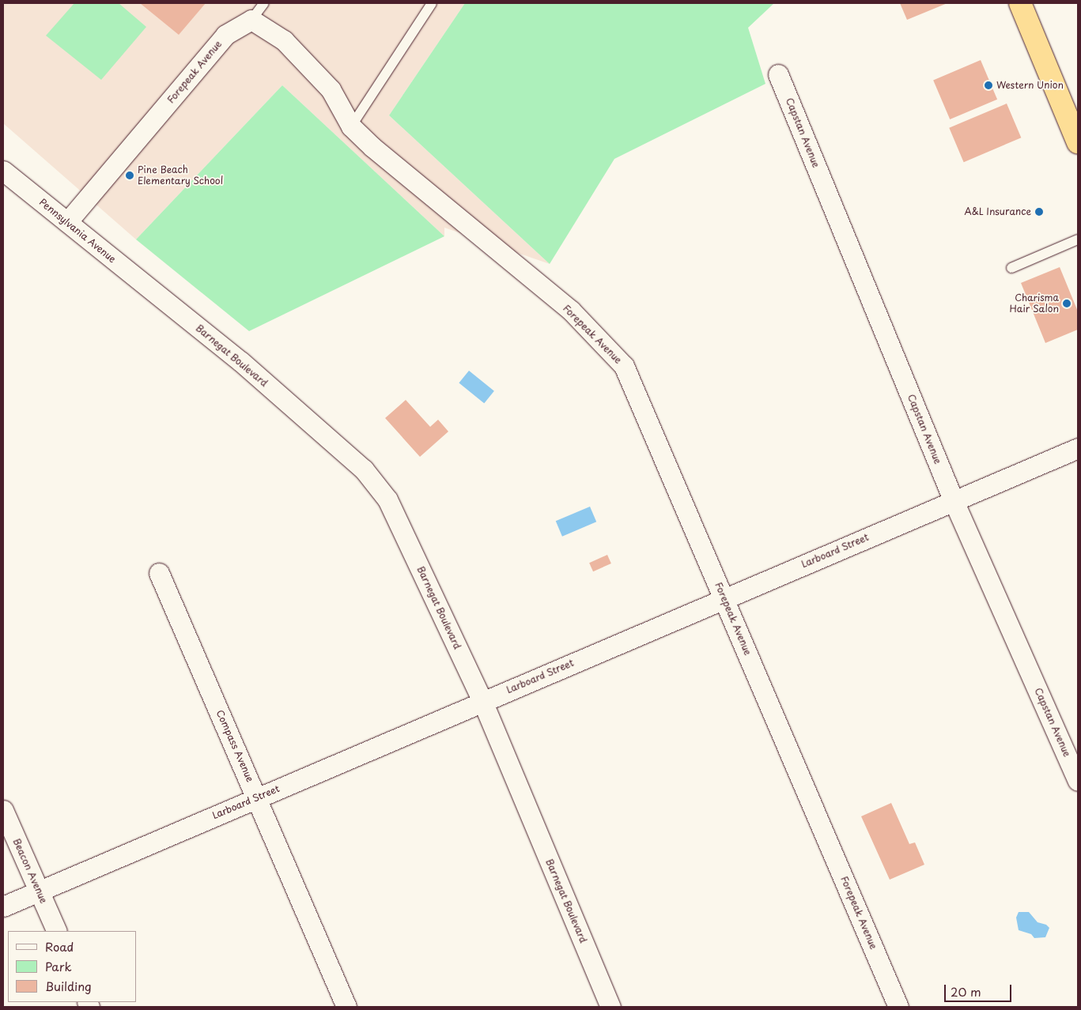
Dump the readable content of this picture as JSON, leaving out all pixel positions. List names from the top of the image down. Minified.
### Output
{"streets":{"street":["Forepeak Avenue","Capstan Avenue","Pennsylvania Avenue","Barnegat Boulevard","Larboard Street","Compass Avenue","Beacon Avenue"]},"crossings":[["Forepeak Avenue","Pennsylvania Avenue"],["Forepeak Avenue","Larboard Street"],["Capstan Avenue","Larboard Street"],["Pennsylvania Avenue","Barnegat Boulevard"],["Barnegat Boulevard","Larboard Street"],["Larboard Street","Compass Avenue"],["Larboard Street","Beacon Avenue"]],"places":["Western Union","Pine Beach Elementary School","A&L Insurance","Charisma Hair Salon"],"legend":["Road","Park","Building"],"scale_bar":"20 m"}
